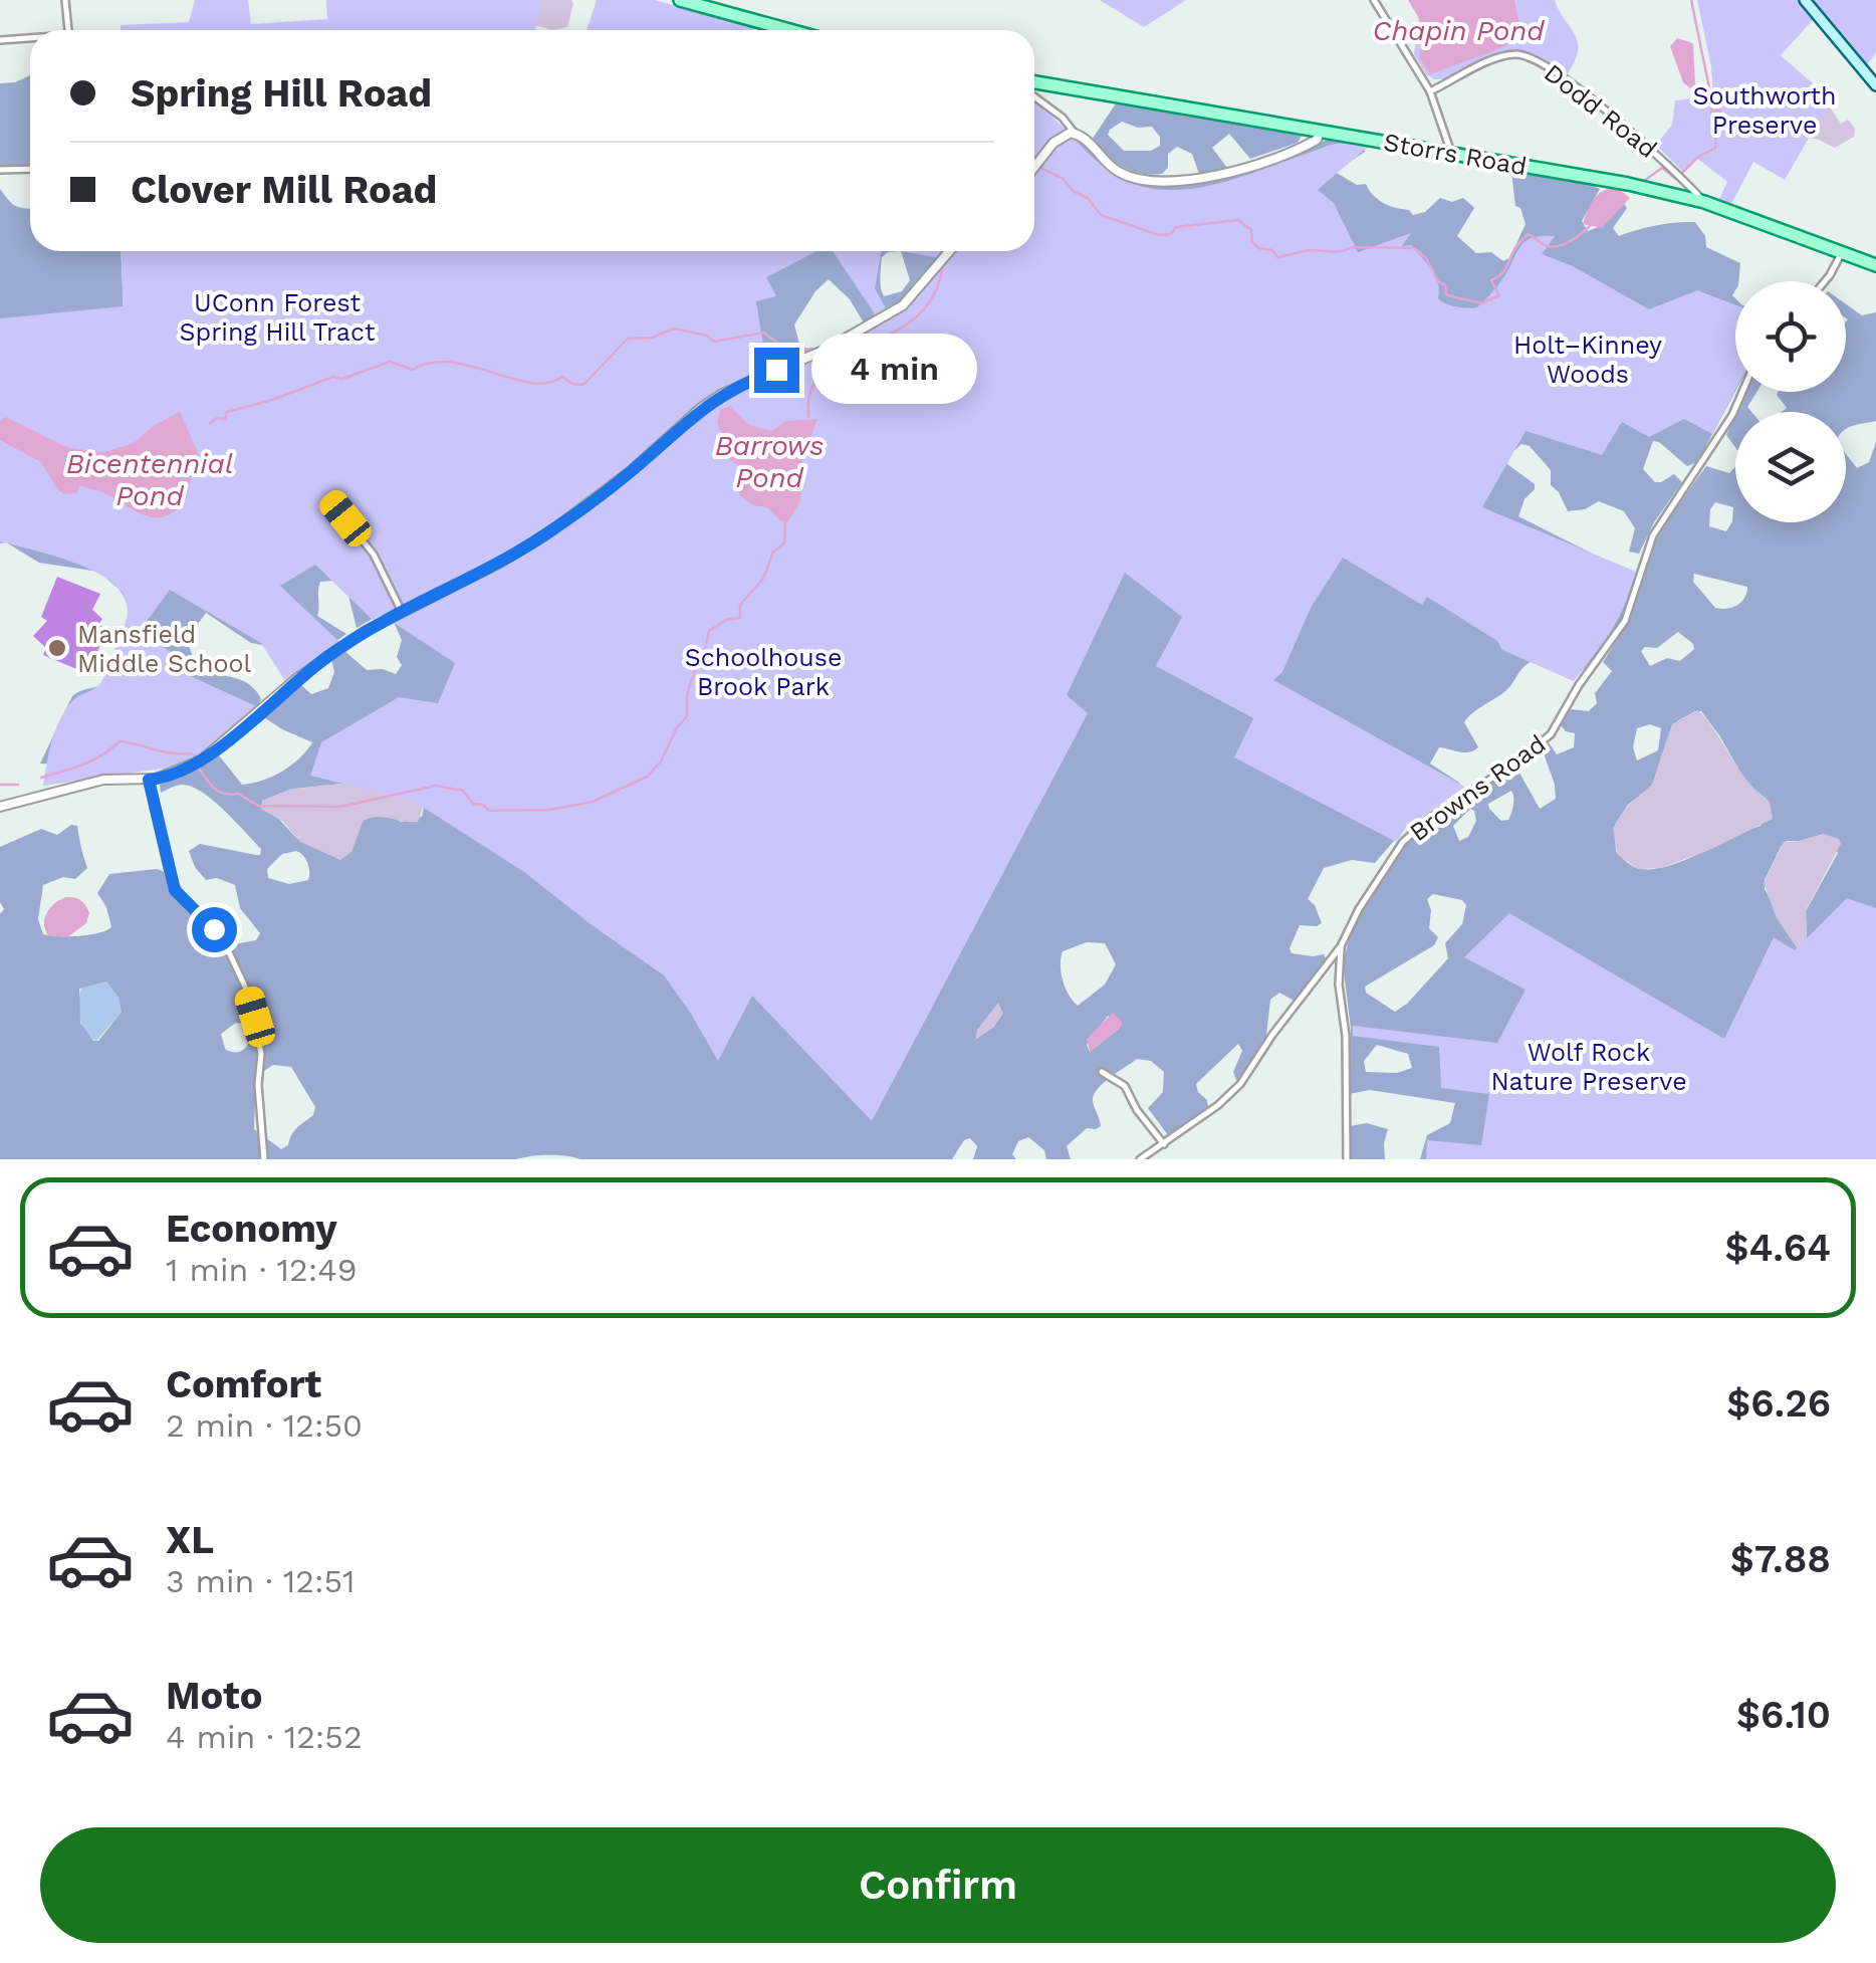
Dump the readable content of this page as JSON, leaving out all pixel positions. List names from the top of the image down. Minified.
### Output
{"streets":{"main road":["Storrs Road"],"street":["Dodd Road","Browns Road"]},"crossings":[["Dodd Road","Storrs Road"]],"water":["Chapin Pond","Barrows Pond","Bicentennial Pond"],"parks":["Southworth Preserve","UConn Forest Spring Hill Tract","Holt–Kinney Woods","Schoolhouse Brook Park","Wolf Rock Nature Preserve"],"places":["Mansfield Middle School"],"page":{"banner":["Spring Hill Road","Clover Mill Road"],"bubble":"4 min","list":[{"name":"Economy","note":"1 min · 12:49","value":"$4.64"},{"name":"Comfort","note":"2 min · 12:50","value":"$6.26"},{"name":"XL","note":"3 min · 12:51","value":"$7.88"},{"name":"Moto","note":"4 min · 12:52","value":"$6.10"}],"buttons":"Confirm"}}
